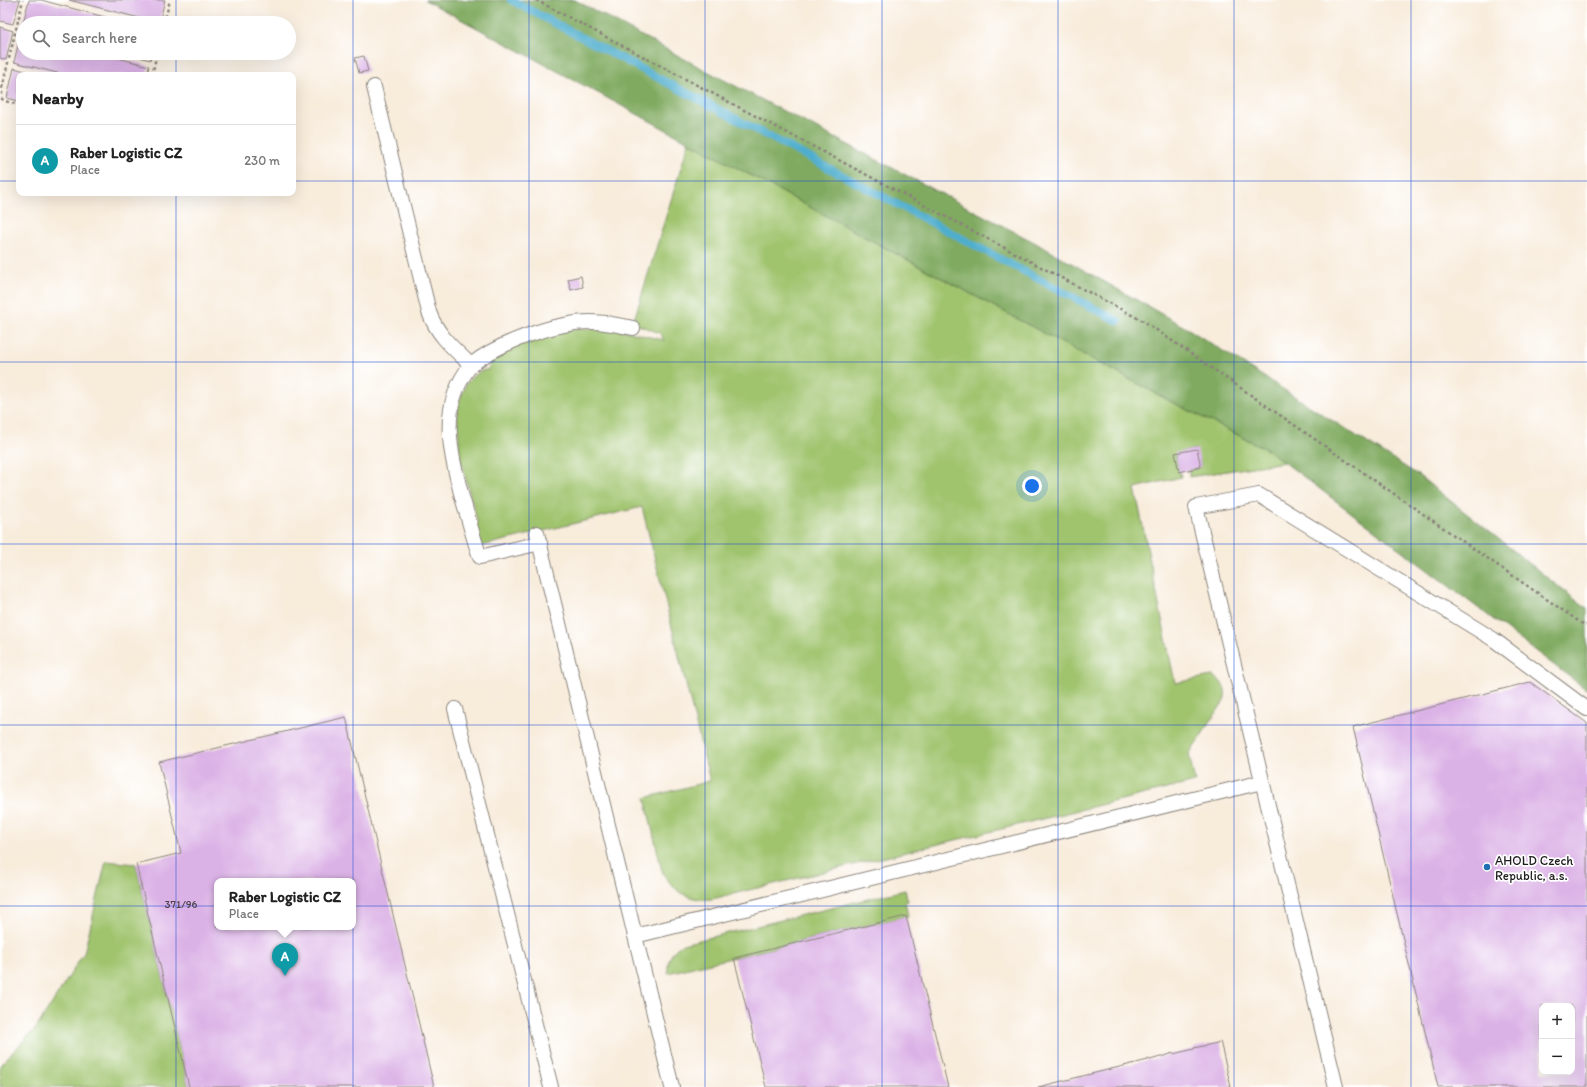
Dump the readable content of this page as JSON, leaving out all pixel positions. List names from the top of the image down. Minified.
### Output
{"places":["AHOLD Czech Republic, a.s."],"house_numbers":["371/96"],"page":{"search":"Search here","heading":"Nearby","list":[{"mark":"A","name":"Raber Logistic CZ","note":"Place","value":"230 m"}],"popup":["Raber Logistic CZ","Place"],"pins":"A","map_buttons":["+","−"]}}
